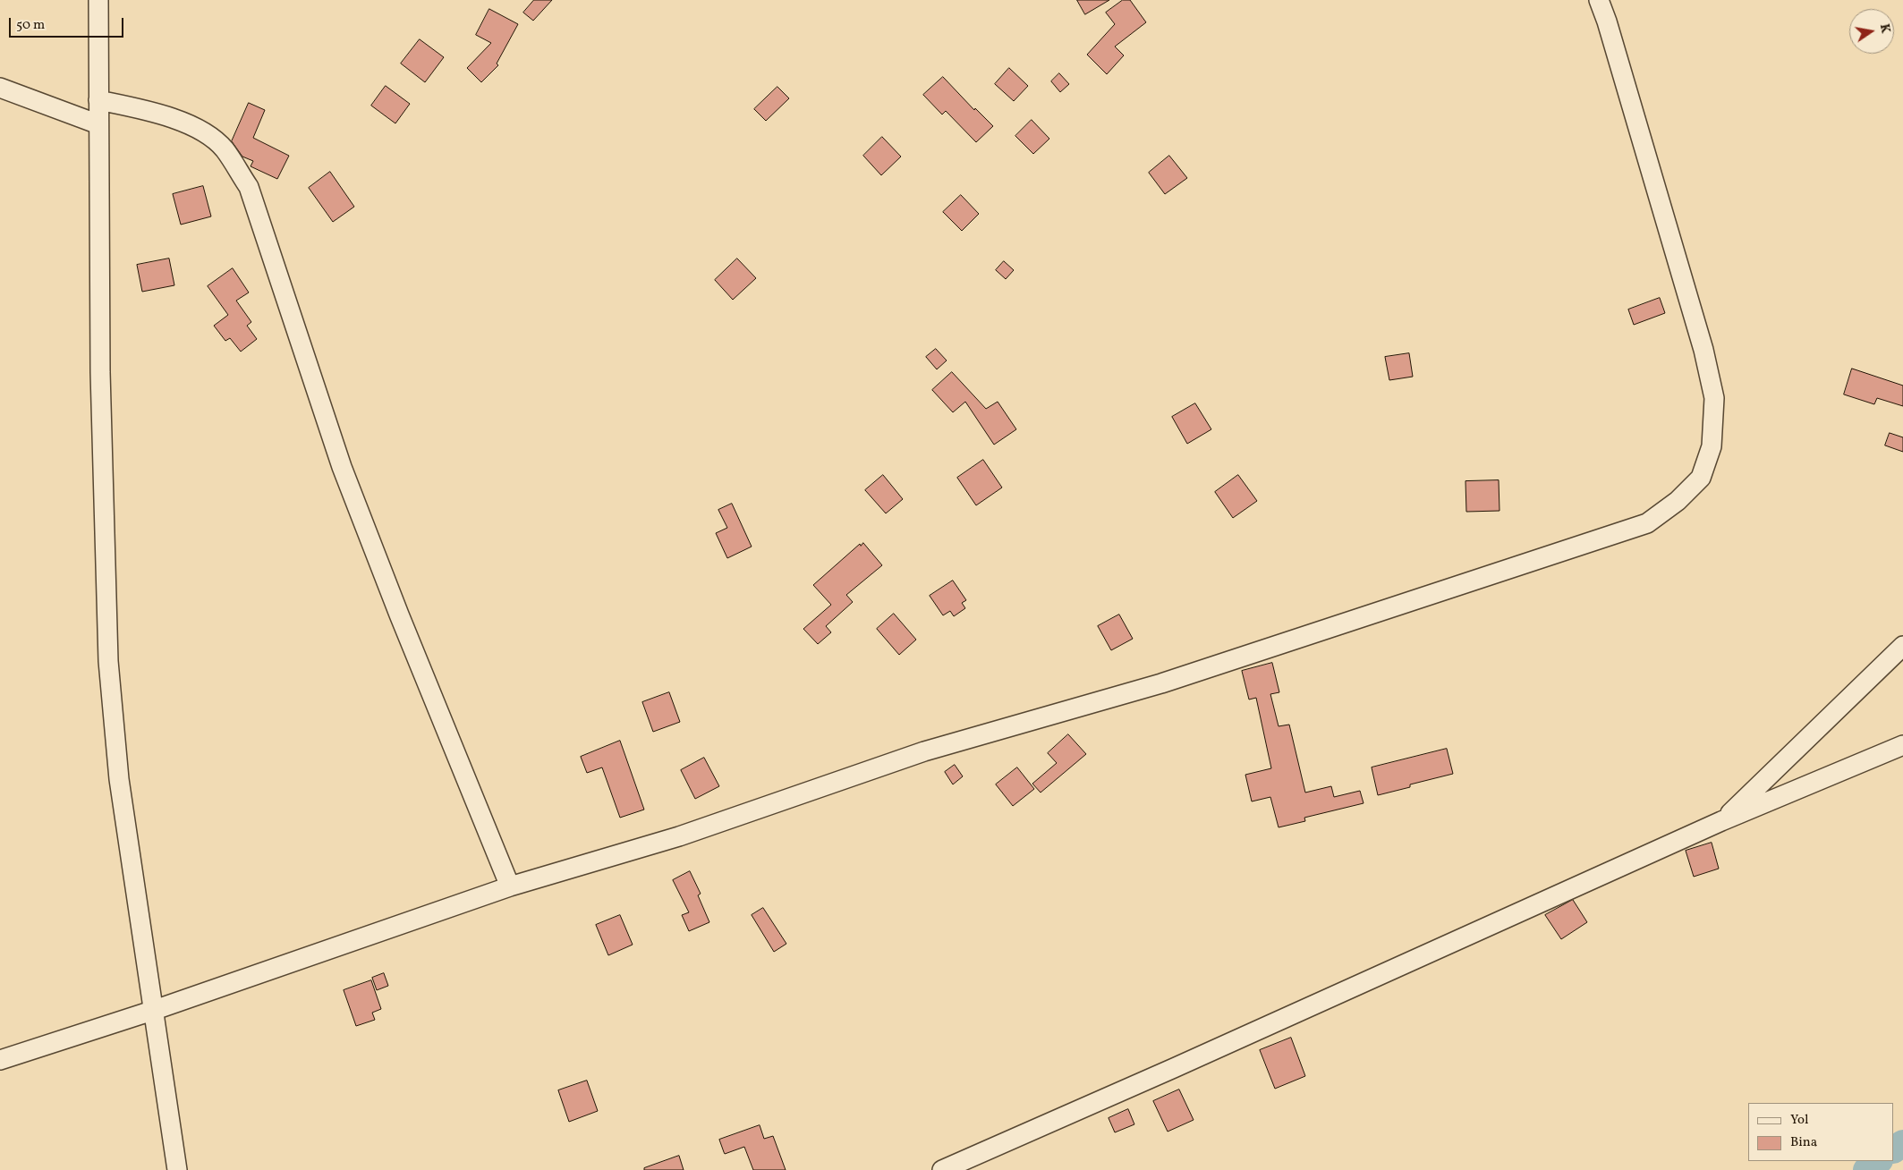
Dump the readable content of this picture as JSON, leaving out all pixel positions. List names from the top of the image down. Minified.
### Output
{"legend":["Yol","Bina"],"scale_bar":"50 m","north":"right"}
